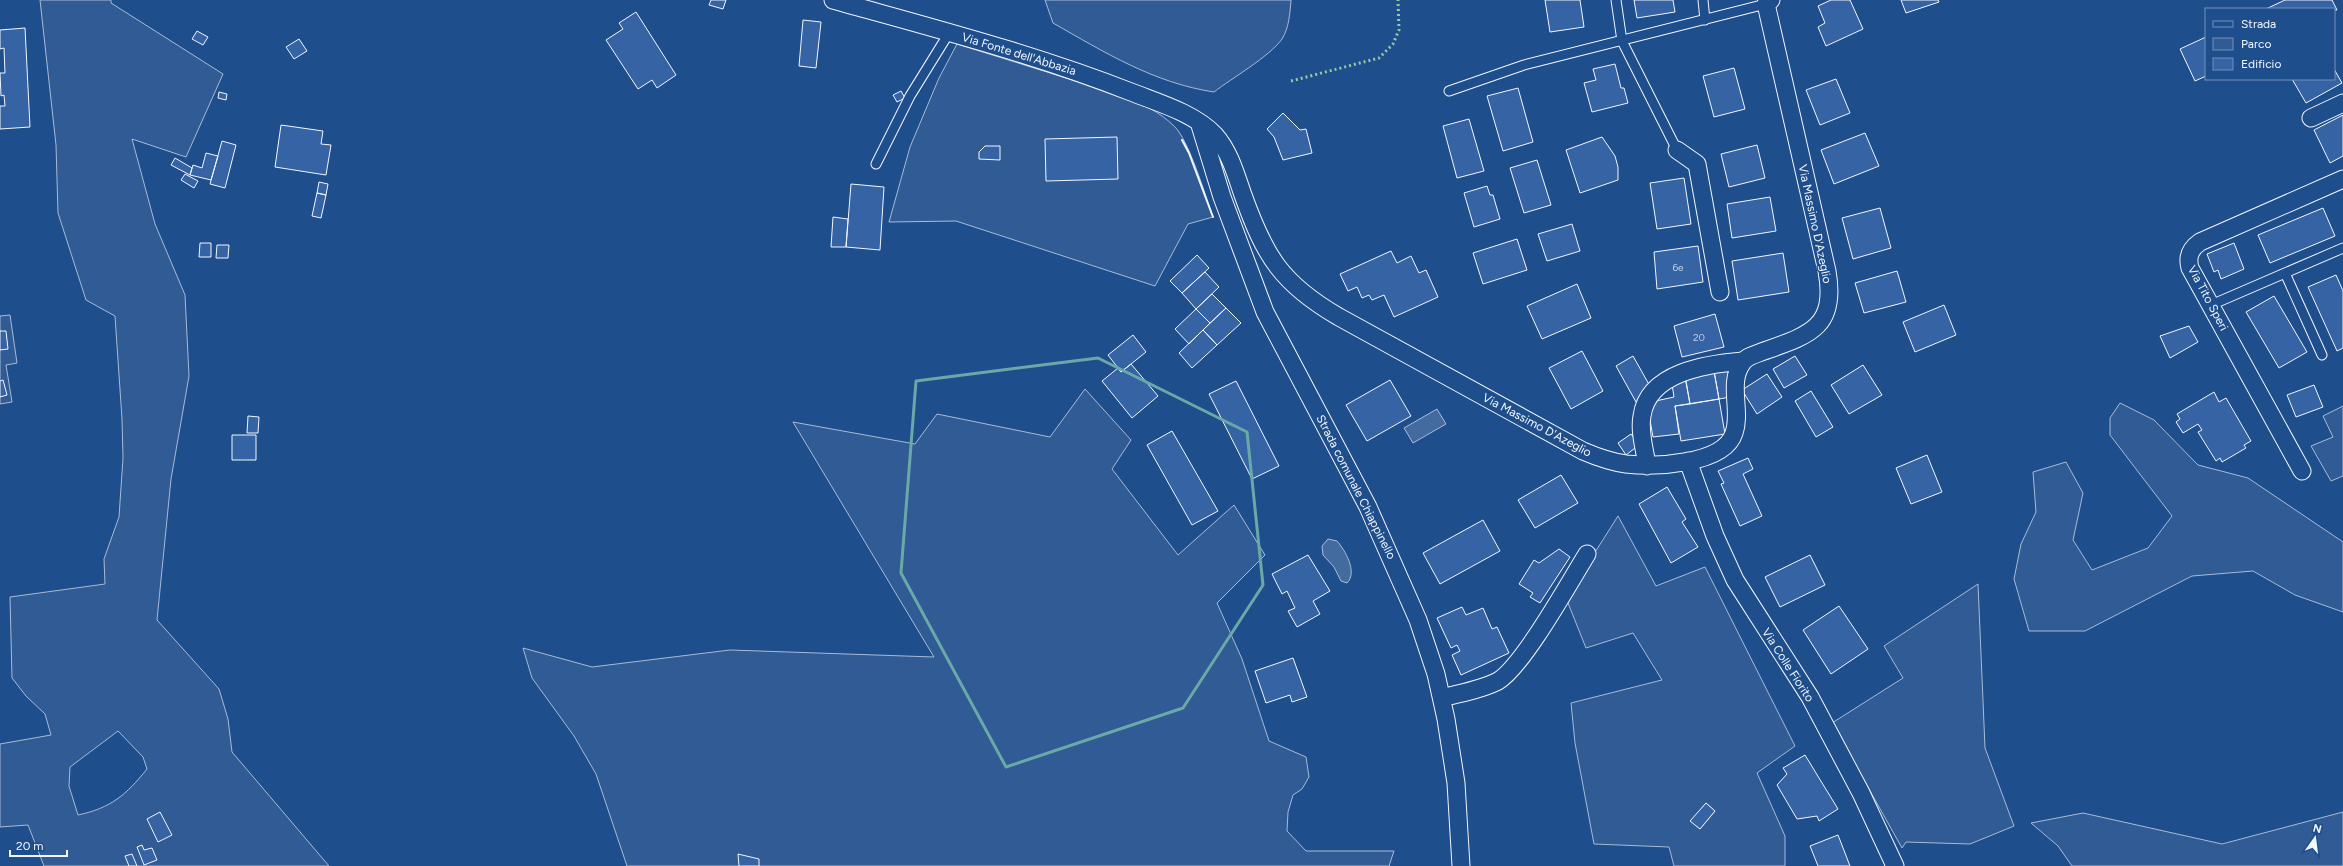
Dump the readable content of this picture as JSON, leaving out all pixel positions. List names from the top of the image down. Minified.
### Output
{"streets":{"street":["Via Fonte dell'Abbazia","Via Massimo D'Azeglio","Via Tito Speri","Strada comunale Chiappinello","Via Colle Fiorito"]},"crossings":[["Via Fonte dell'Abbazia","Via Massimo D'Azeglio"],["Via Fonte dell'Abbazia","Strada comunale Chiappinello"],["Via Massimo D'Azeglio","Strada comunale Chiappinello"],["Via Massimo D'Azeglio","Via Colle Fiorito"]],"house_numbers":["6e","20"],"legend":["Strada","Parco","Edificio"],"scale_bar":"20 m","north":"top"}
